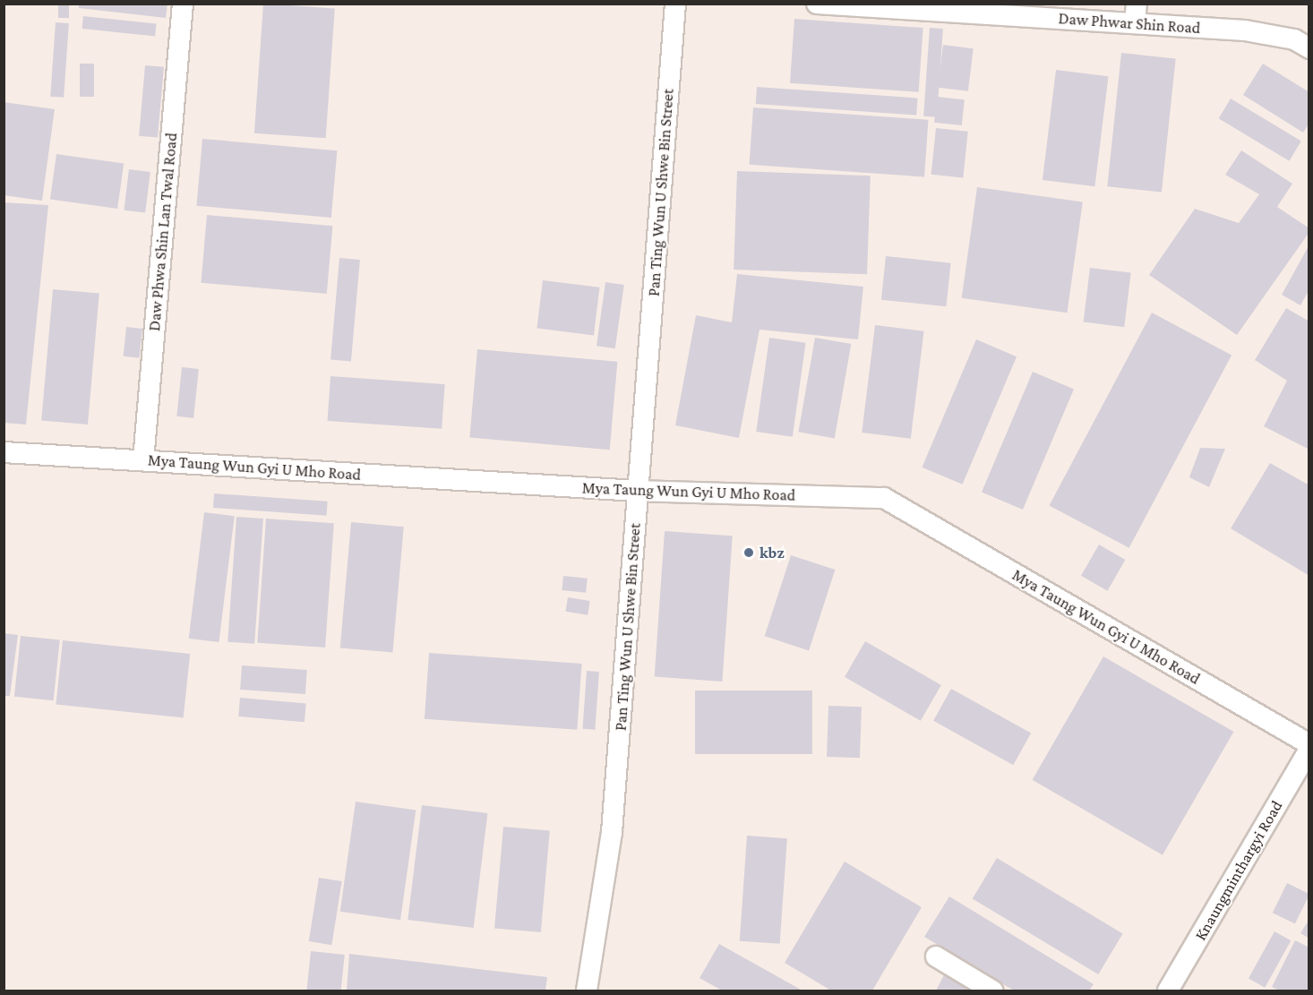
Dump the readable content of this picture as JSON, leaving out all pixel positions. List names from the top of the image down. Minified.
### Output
{"streets":{"street":["Daw Phwar Shin Road","Pan Ting Wun U Shwe Bin Street","Daw Phwa Shin Lan Twal Road","Mya Taung Wun Gyi U Mho Road","Knaungminthargyi Road"]},"crossings":[["Pan Ting Wun U Shwe Bin Street","Mya Taung Wun Gyi U Mho Road"],["Daw Phwa Shin Lan Twal Road","Mya Taung Wun Gyi U Mho Road"]],"places":["kbz"]}
